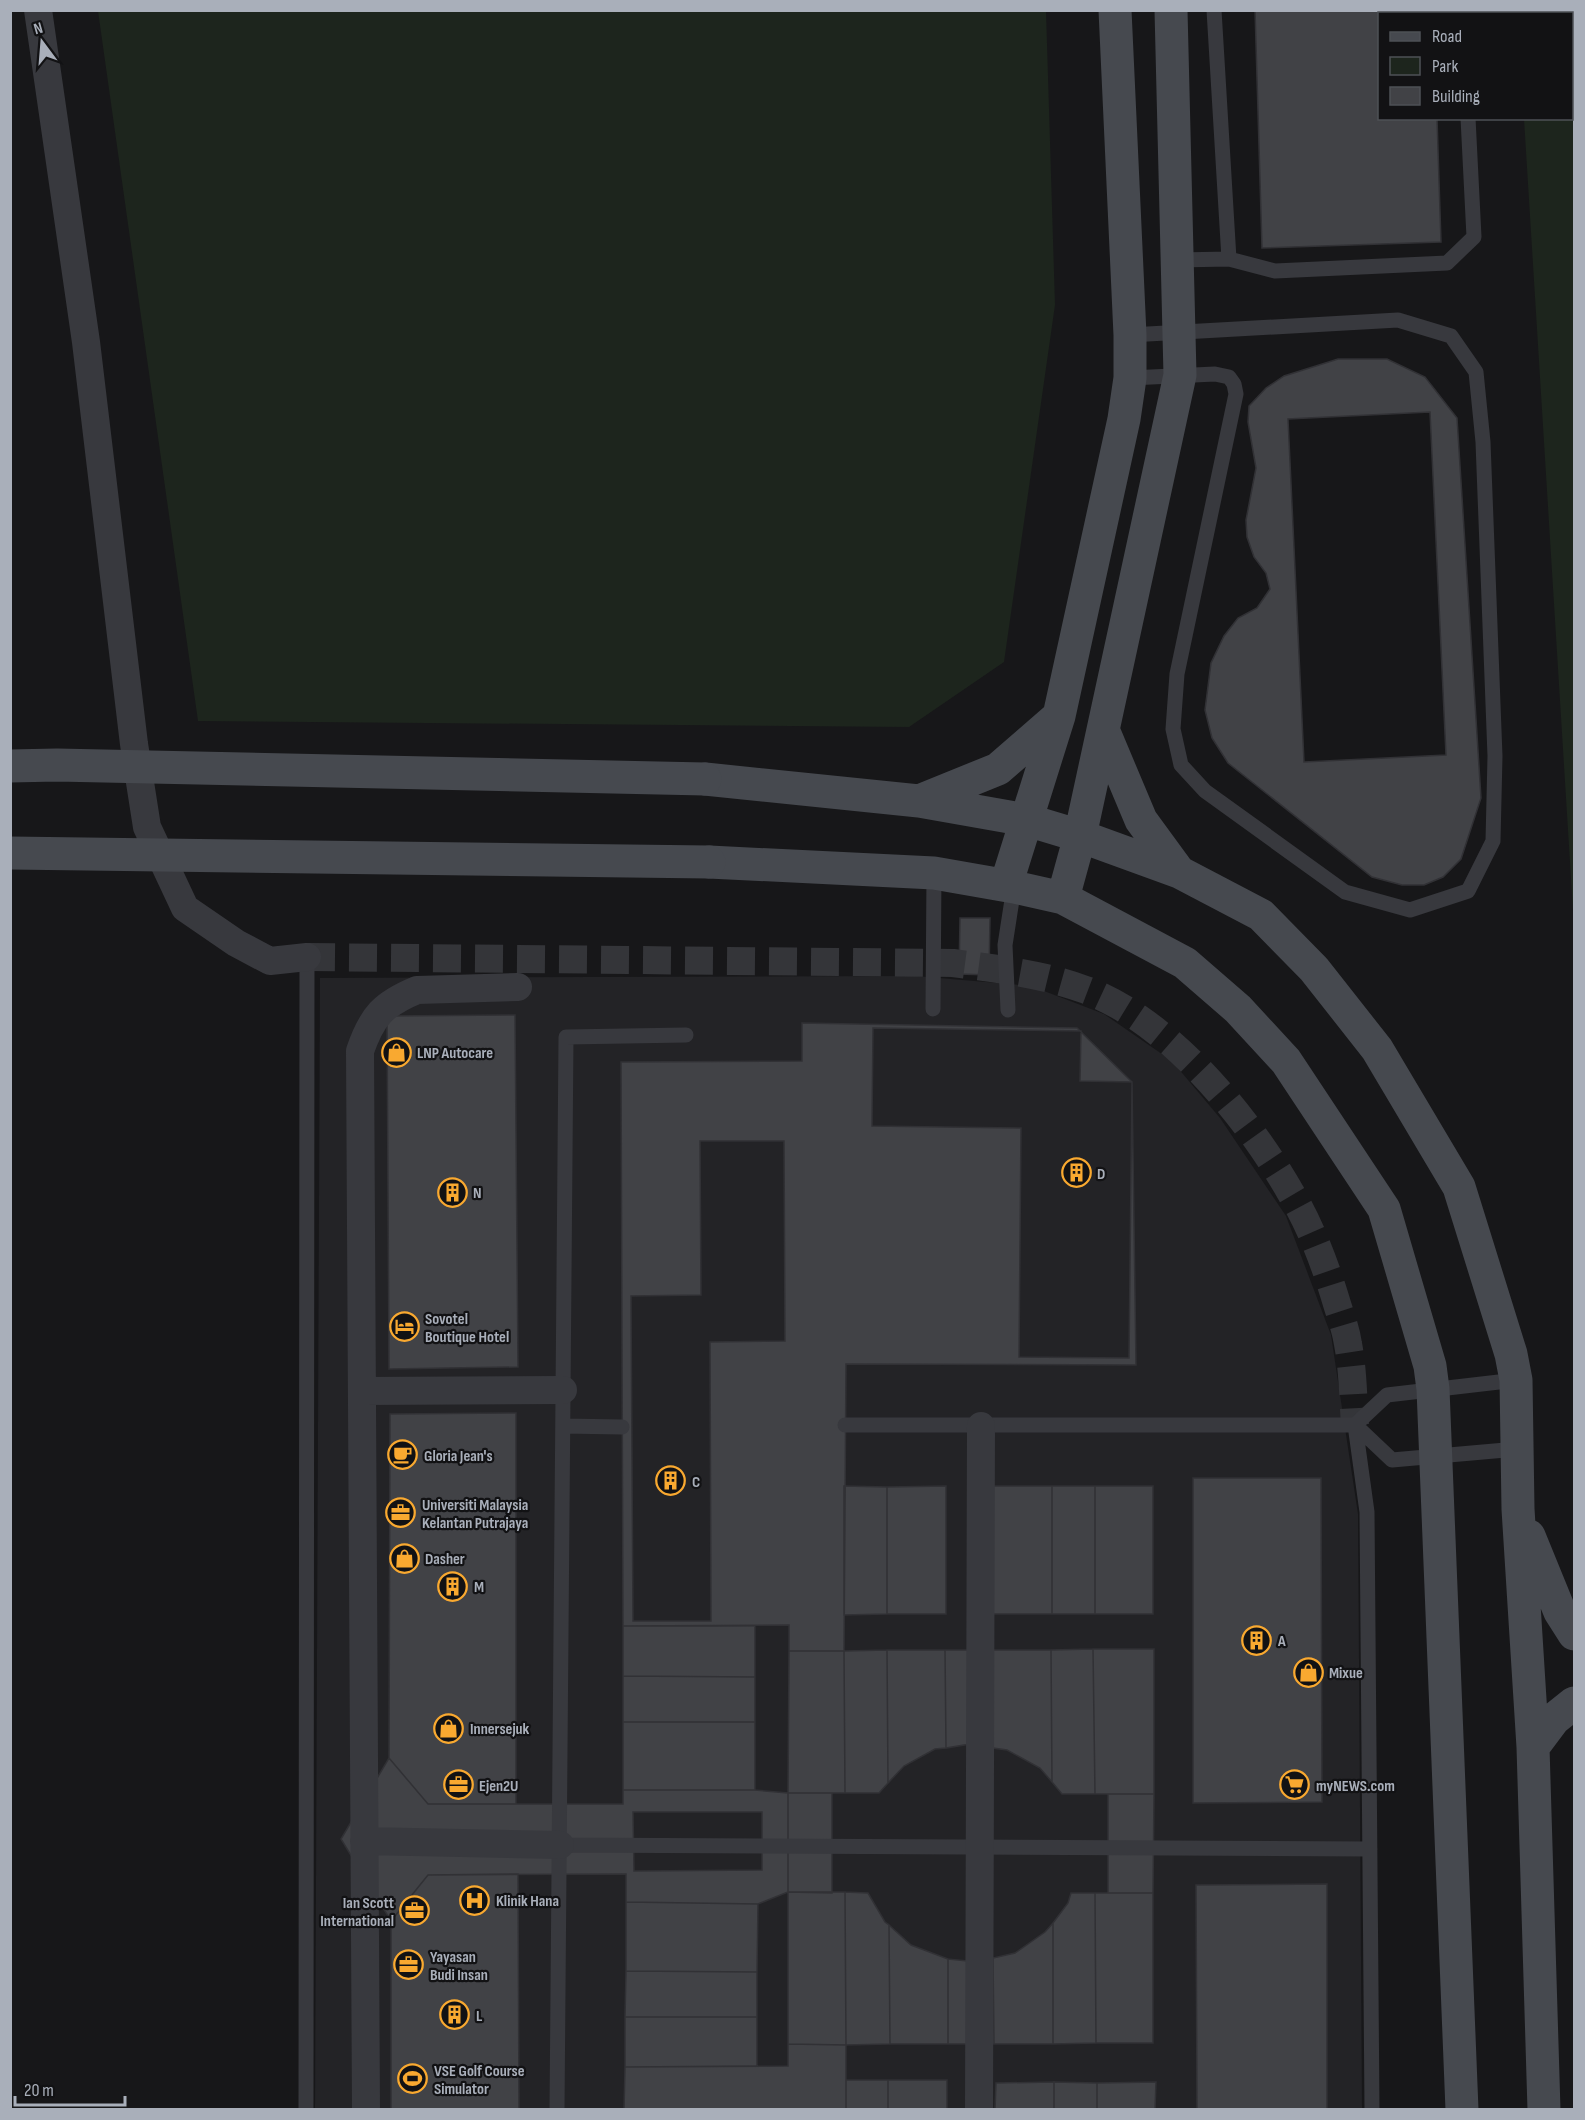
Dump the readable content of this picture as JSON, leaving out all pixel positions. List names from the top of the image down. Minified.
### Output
{"places":{"shop":["LNP Autocare","Dasher","Mixue","Innersejuk"],"building":["D","N","C","M","A","L"],"hotel":["Sovotel Boutique Hotel"],"cafe":["Gloria Jean's"],"office":["Universiti Malaysia Kelantan Putrajaya","Ejen2U","Ian Scott International","Yayasan Budi Insan"],"supermarket":["myNEWS.com"],"hospital":["Klinik Hana"],"sports":["VSE Golf Course Simulator"]},"legend":["Road","Park","Building"],"scale_bar":"20 m","north":"top"}
